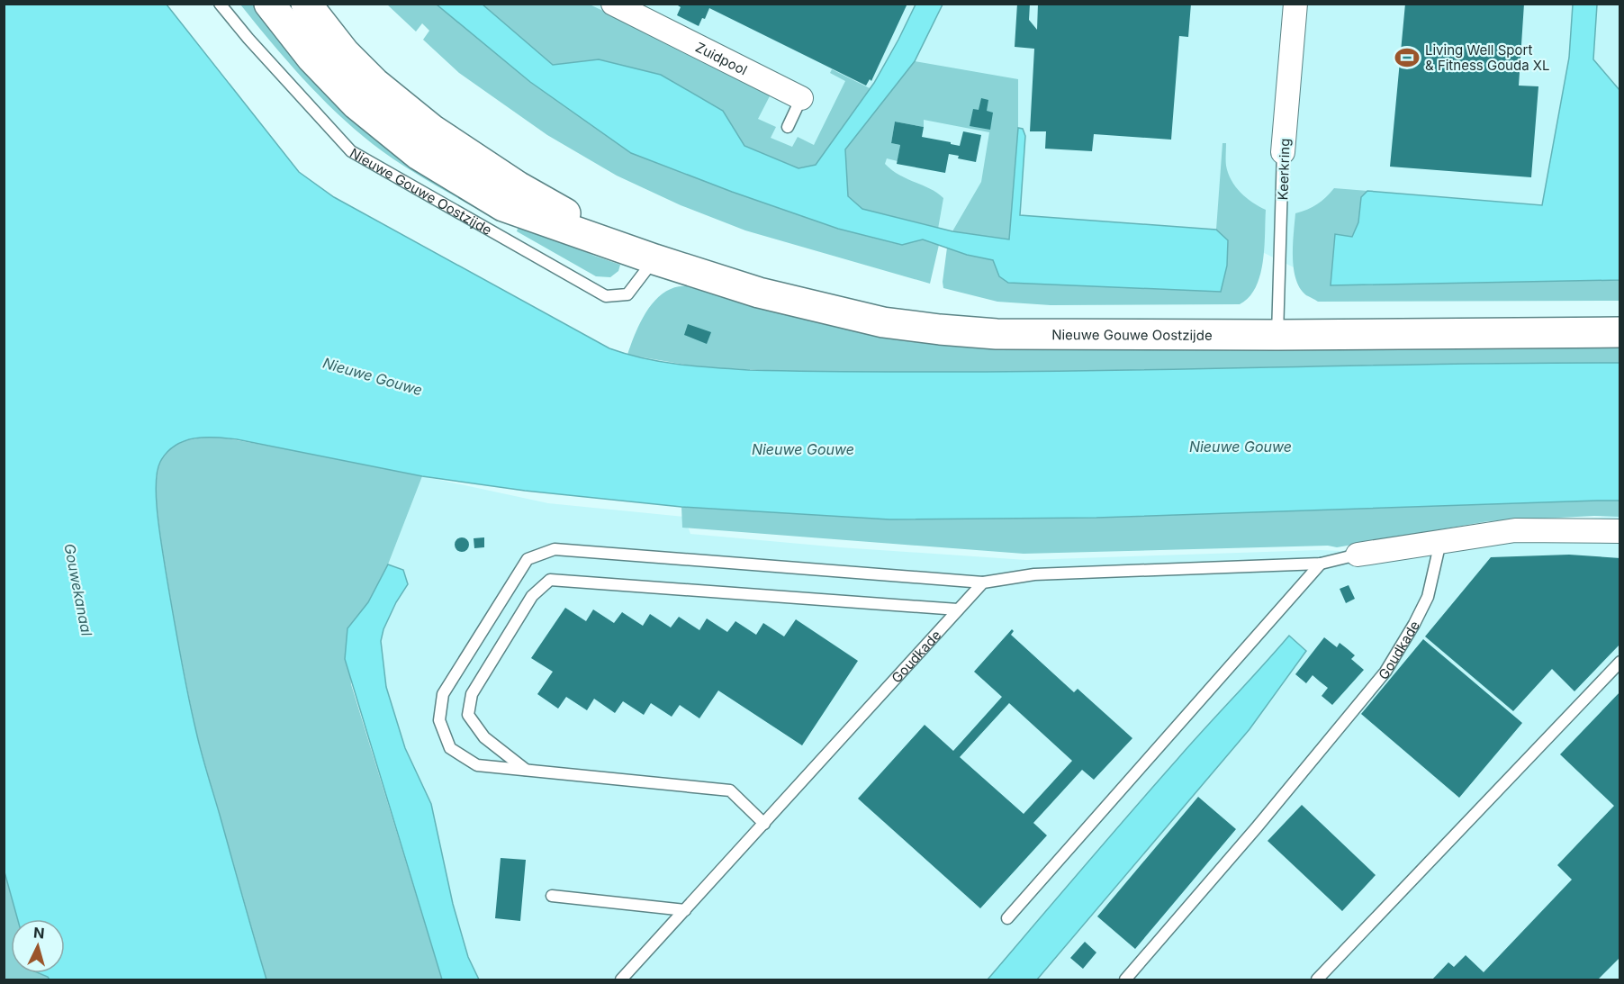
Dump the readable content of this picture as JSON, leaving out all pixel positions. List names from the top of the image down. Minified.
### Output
{"streets":{"main road":["Nieuwe Gouwe Oostzijde"],"street":["Zuidpool","Keerkring"],"lane":["Goudkade"]},"crossings":[["Keerkring","Nieuwe Gouwe Oostzijde"]],"water":["Nieuwe Gouwe","Gouwekanaal"],"places":{"sports":["Living Well Sport & Fitness Gouda XL"]},"north":"top"}
